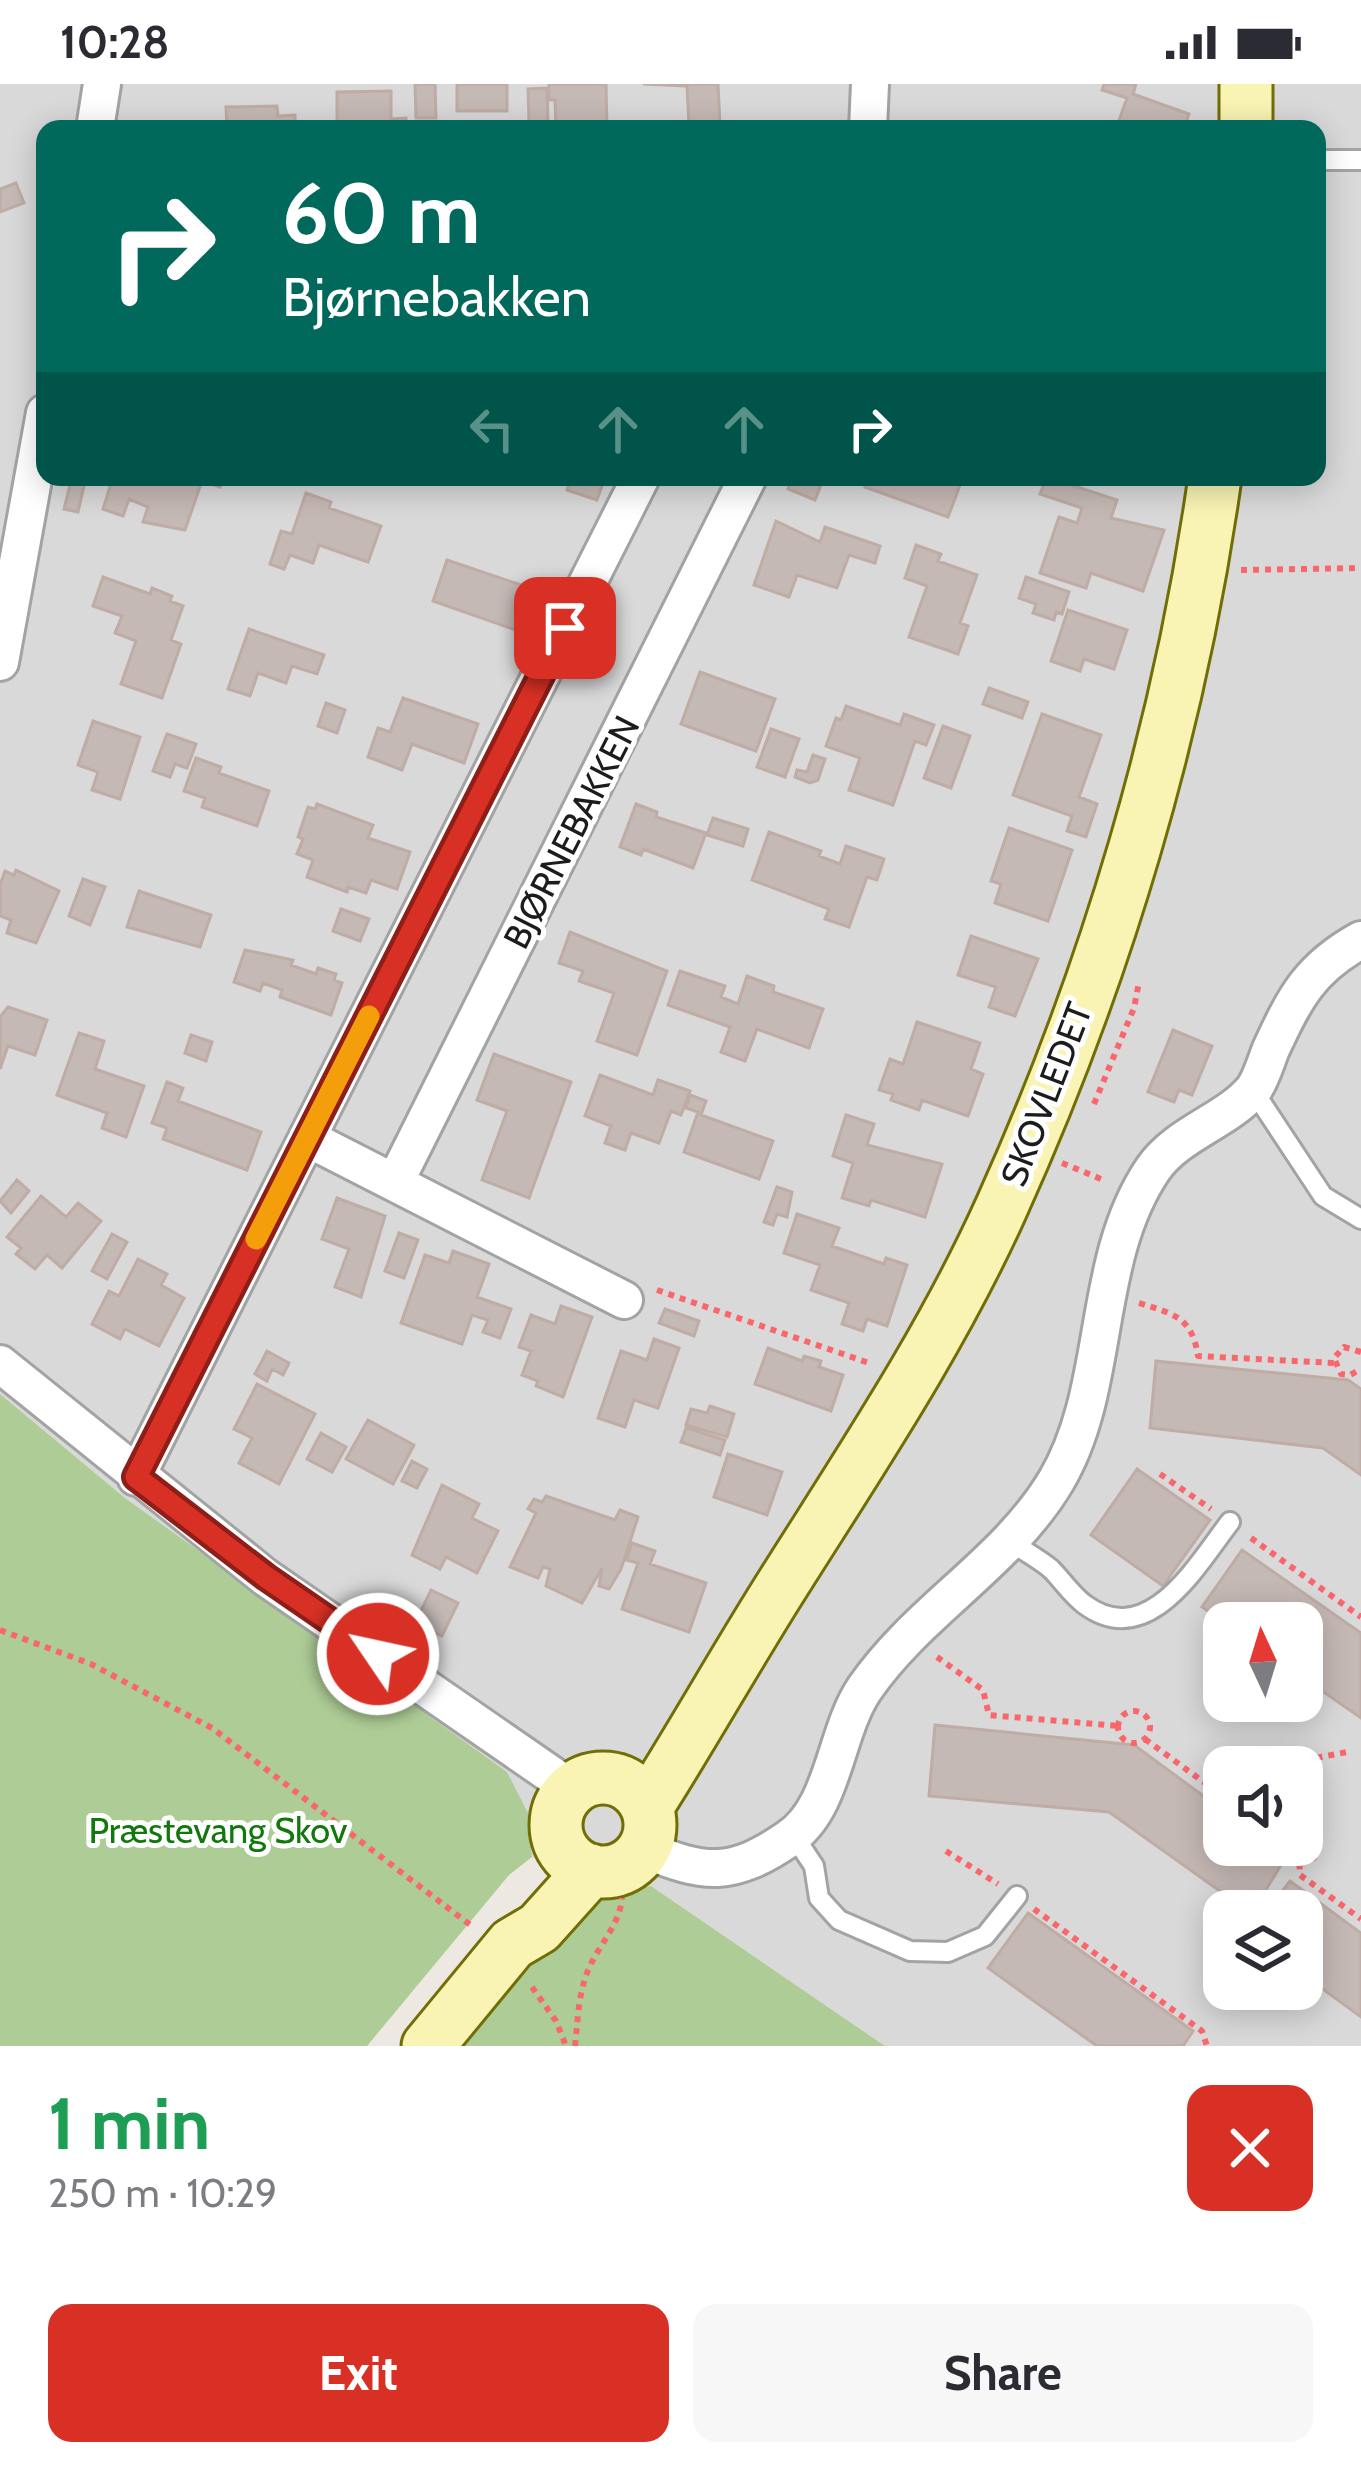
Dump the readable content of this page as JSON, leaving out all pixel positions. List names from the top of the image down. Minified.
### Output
{"streets":{"street":["BJØRNEBAKKEN","SKOVLEDET"]},"parks":["Præstevang Skov"],"north":"top","page":{"status":"10:28","turn":["60 m","Bjørnebakken"],"heading":["1 min","250 m · 10:29"],"buttons":["Exit","Share"]}}
